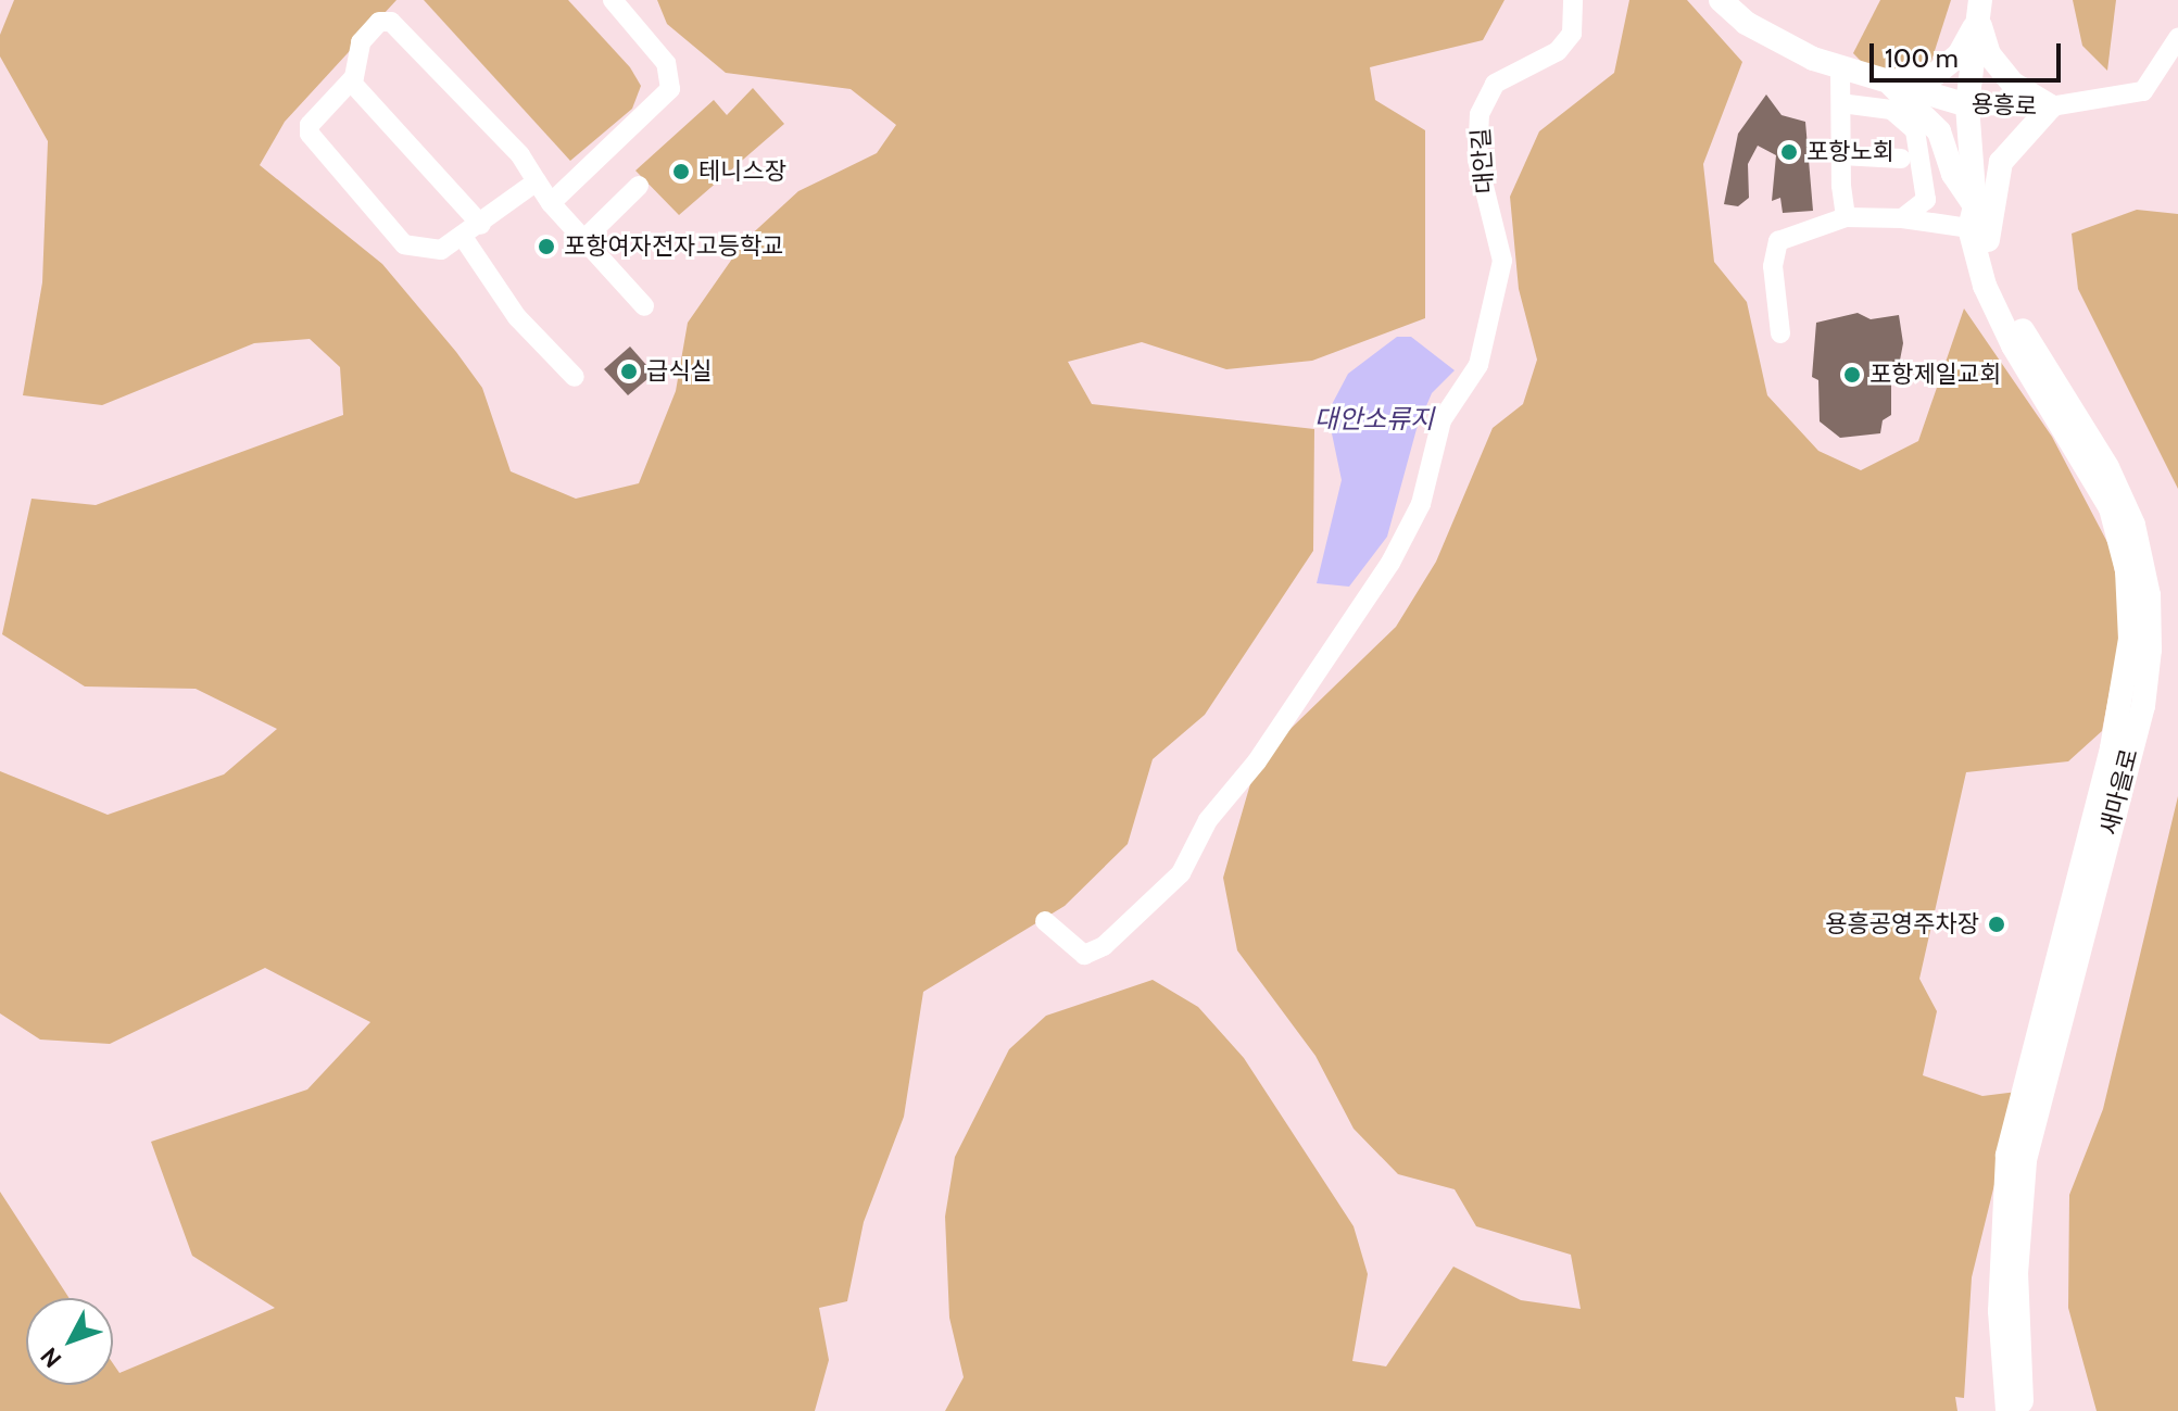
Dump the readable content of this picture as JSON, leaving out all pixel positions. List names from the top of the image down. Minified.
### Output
{"streets":{"main road":["용흥로","새마을로"],"street":["대안길"]},"crossings":[["용흥로","새마을로"]],"water":["대안소류지"],"places":["포항노회","테니스장","포항여자전자고등학교","급식실","포항제일교회","용흥공영주차장"],"scale_bar":"100 m","north":"bottom left"}
